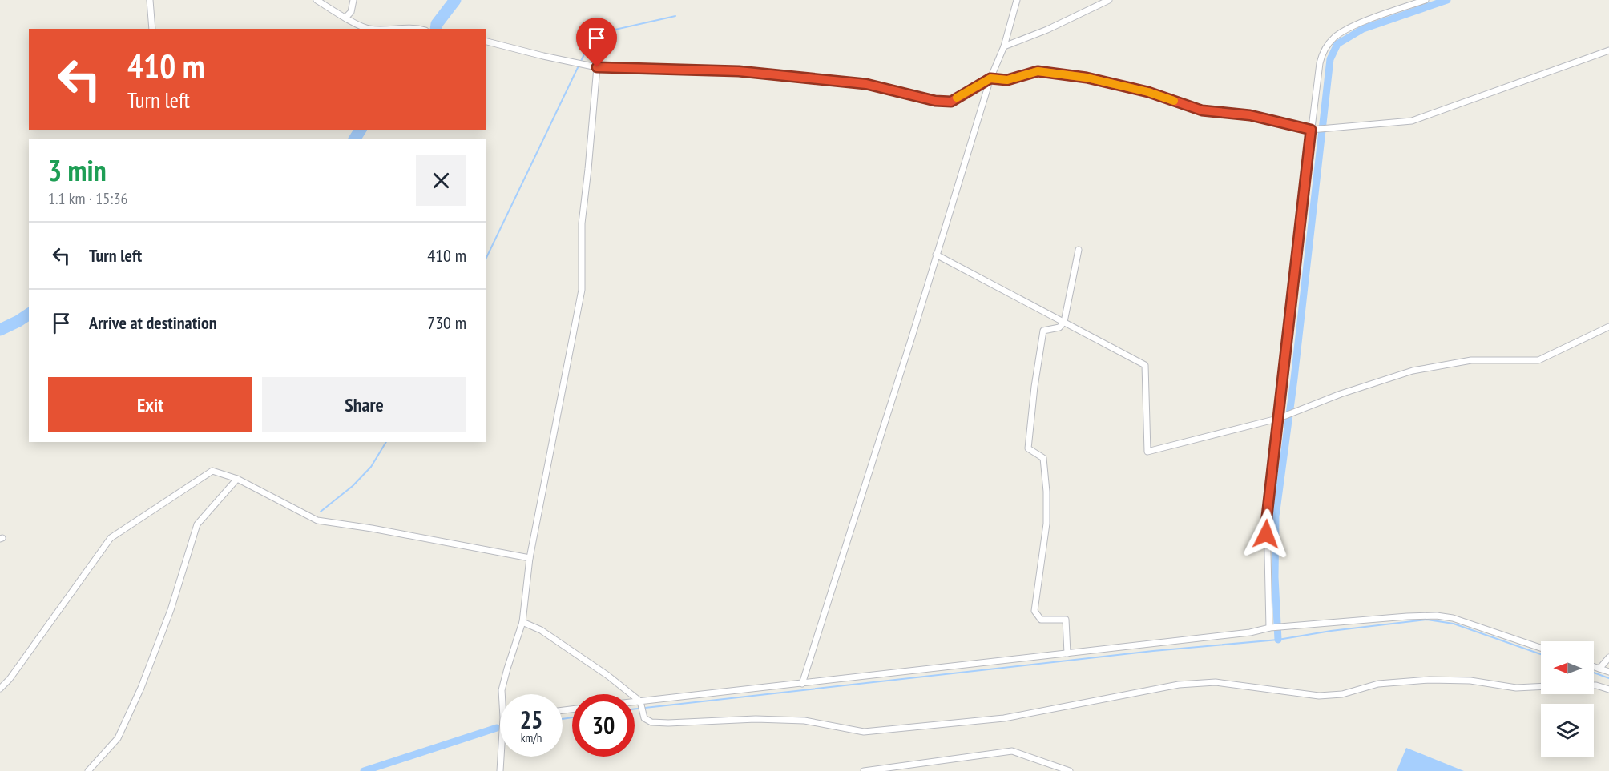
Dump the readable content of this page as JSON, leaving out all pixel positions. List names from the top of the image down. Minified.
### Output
{"north":"left","page":{"turn":["410 m","Turn left"],"heading":["3 min","1.1 km · 15:36"],"list":[{"name":"Turn left","value":"410 m"},{"name":"Arrive at destination","value":"730 m"}],"buttons":["Exit","Share"],"speed":"25 km/h","limit":"30"}}
